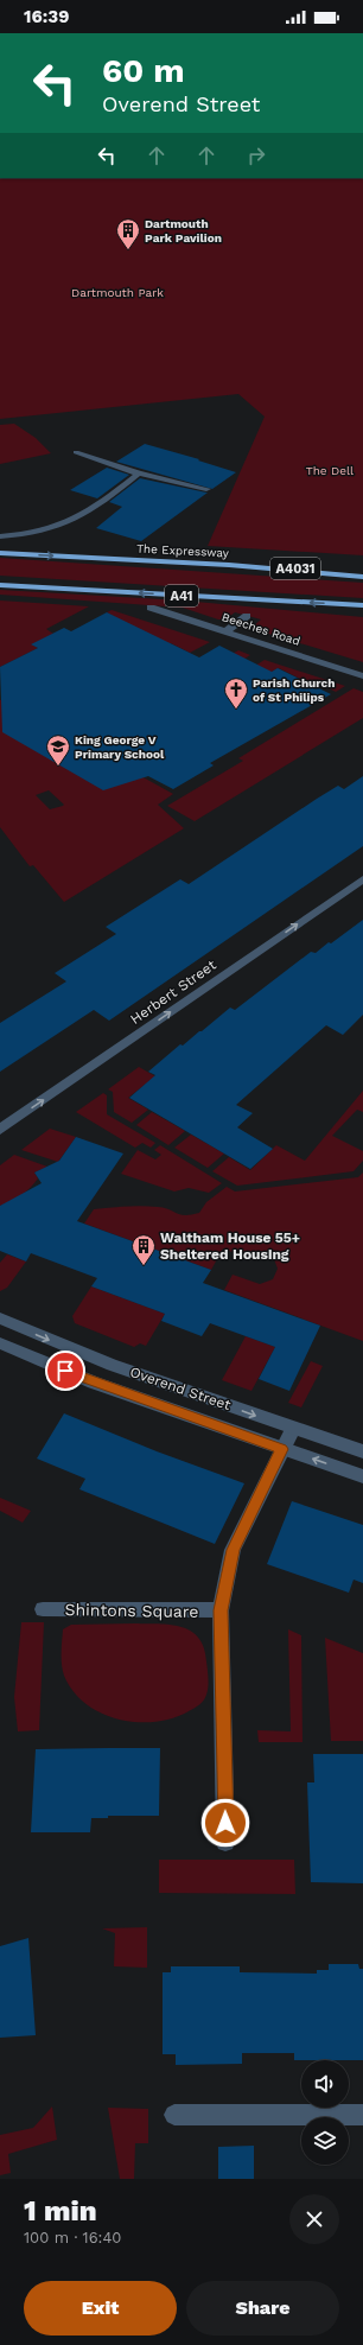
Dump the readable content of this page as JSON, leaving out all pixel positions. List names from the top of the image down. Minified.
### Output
{"streets":{"highway":["The Expressway","A4031","A41"],"street":["Beeches Road","Herbert Street","Overend Street","Shintons Square"]},"crossings":[["The Expressway","A4031"]],"one_way":["Herbert Street"],"parks":["Dartmouth Park","The Dell"],"places":{"building":["Dartmouth Park Pavilion","Waltham House 55+ Sheltered Housing"],"church":["Parish Church of St Philips"],"school or university":["King George V Primary School"]},"page":{"status":"16:39","turn":["60 m","Overend Street"],"heading":["1 min","100 m · 16:40"],"buttons":["Exit","Share"]}}
